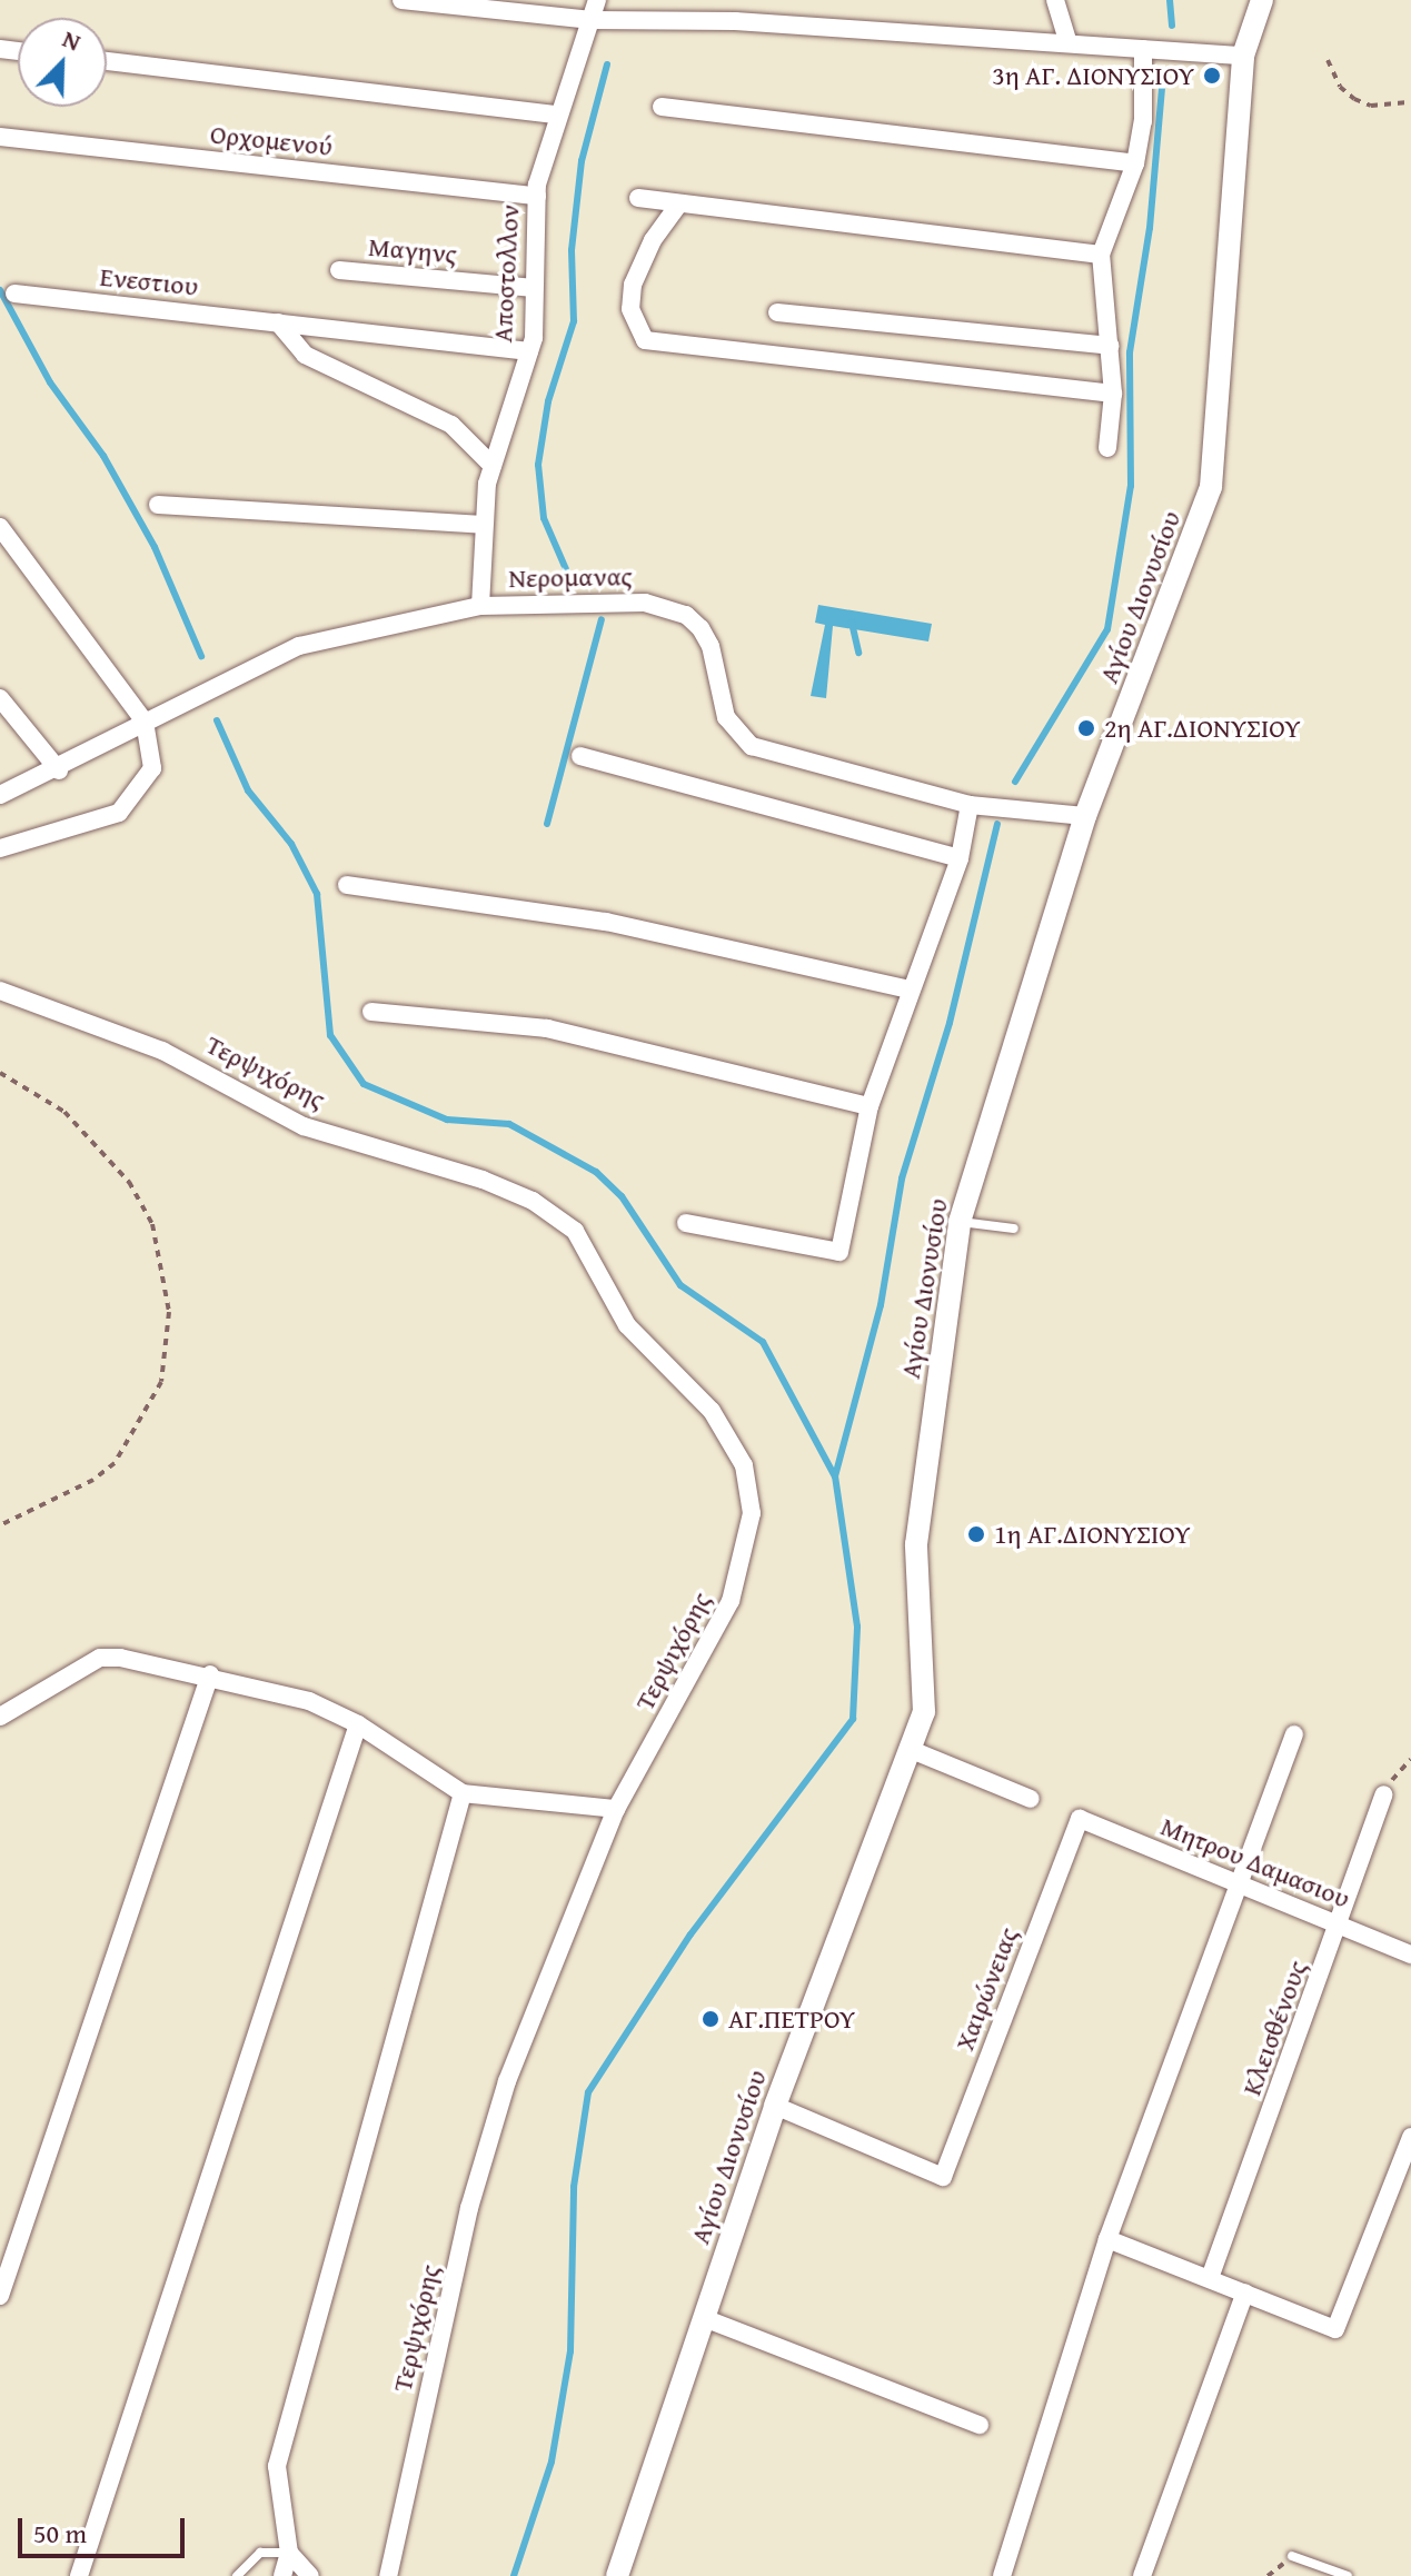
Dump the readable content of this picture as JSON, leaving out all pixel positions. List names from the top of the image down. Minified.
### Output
{"streets":{"street":["Ορχομενού","Μαγηνς","Αποστολλον","Ενεστιου","Νερομανας","Αγίου Διονυσίου","Τερψιχόρης","Μητρου Δαμασιου","Χαιρώνειας","Κλεισθένους"]},"crossings":[["Ορχομενού","Αποστολλον"],["Μαγηνς","Αποστολλον"],["Αποστολλον","Ενεστιου"],["Αποστολλον","Νερομανας"],["Νερομανας","Αγίου Διονυσίου"],["Αγίου Διονυσίου","Χαιρώνειας"],["Μητρου Δαμασιου","Χαιρώνειας"],["Μητρου Δαμασιου","Κλεισθένους"]],"places":["3η ΑΓ. ΔΙΟΝΥΣΙΟΥ","2η ΑΓ.ΔΙΟΝΥΣΙΟΥ","1η ΑΓ.ΔΙΟΝΥΣΙΟΥ","ΑΓ.ΠΕΤΡΟΥ"],"scale_bar":"50 m","north":"top right"}
